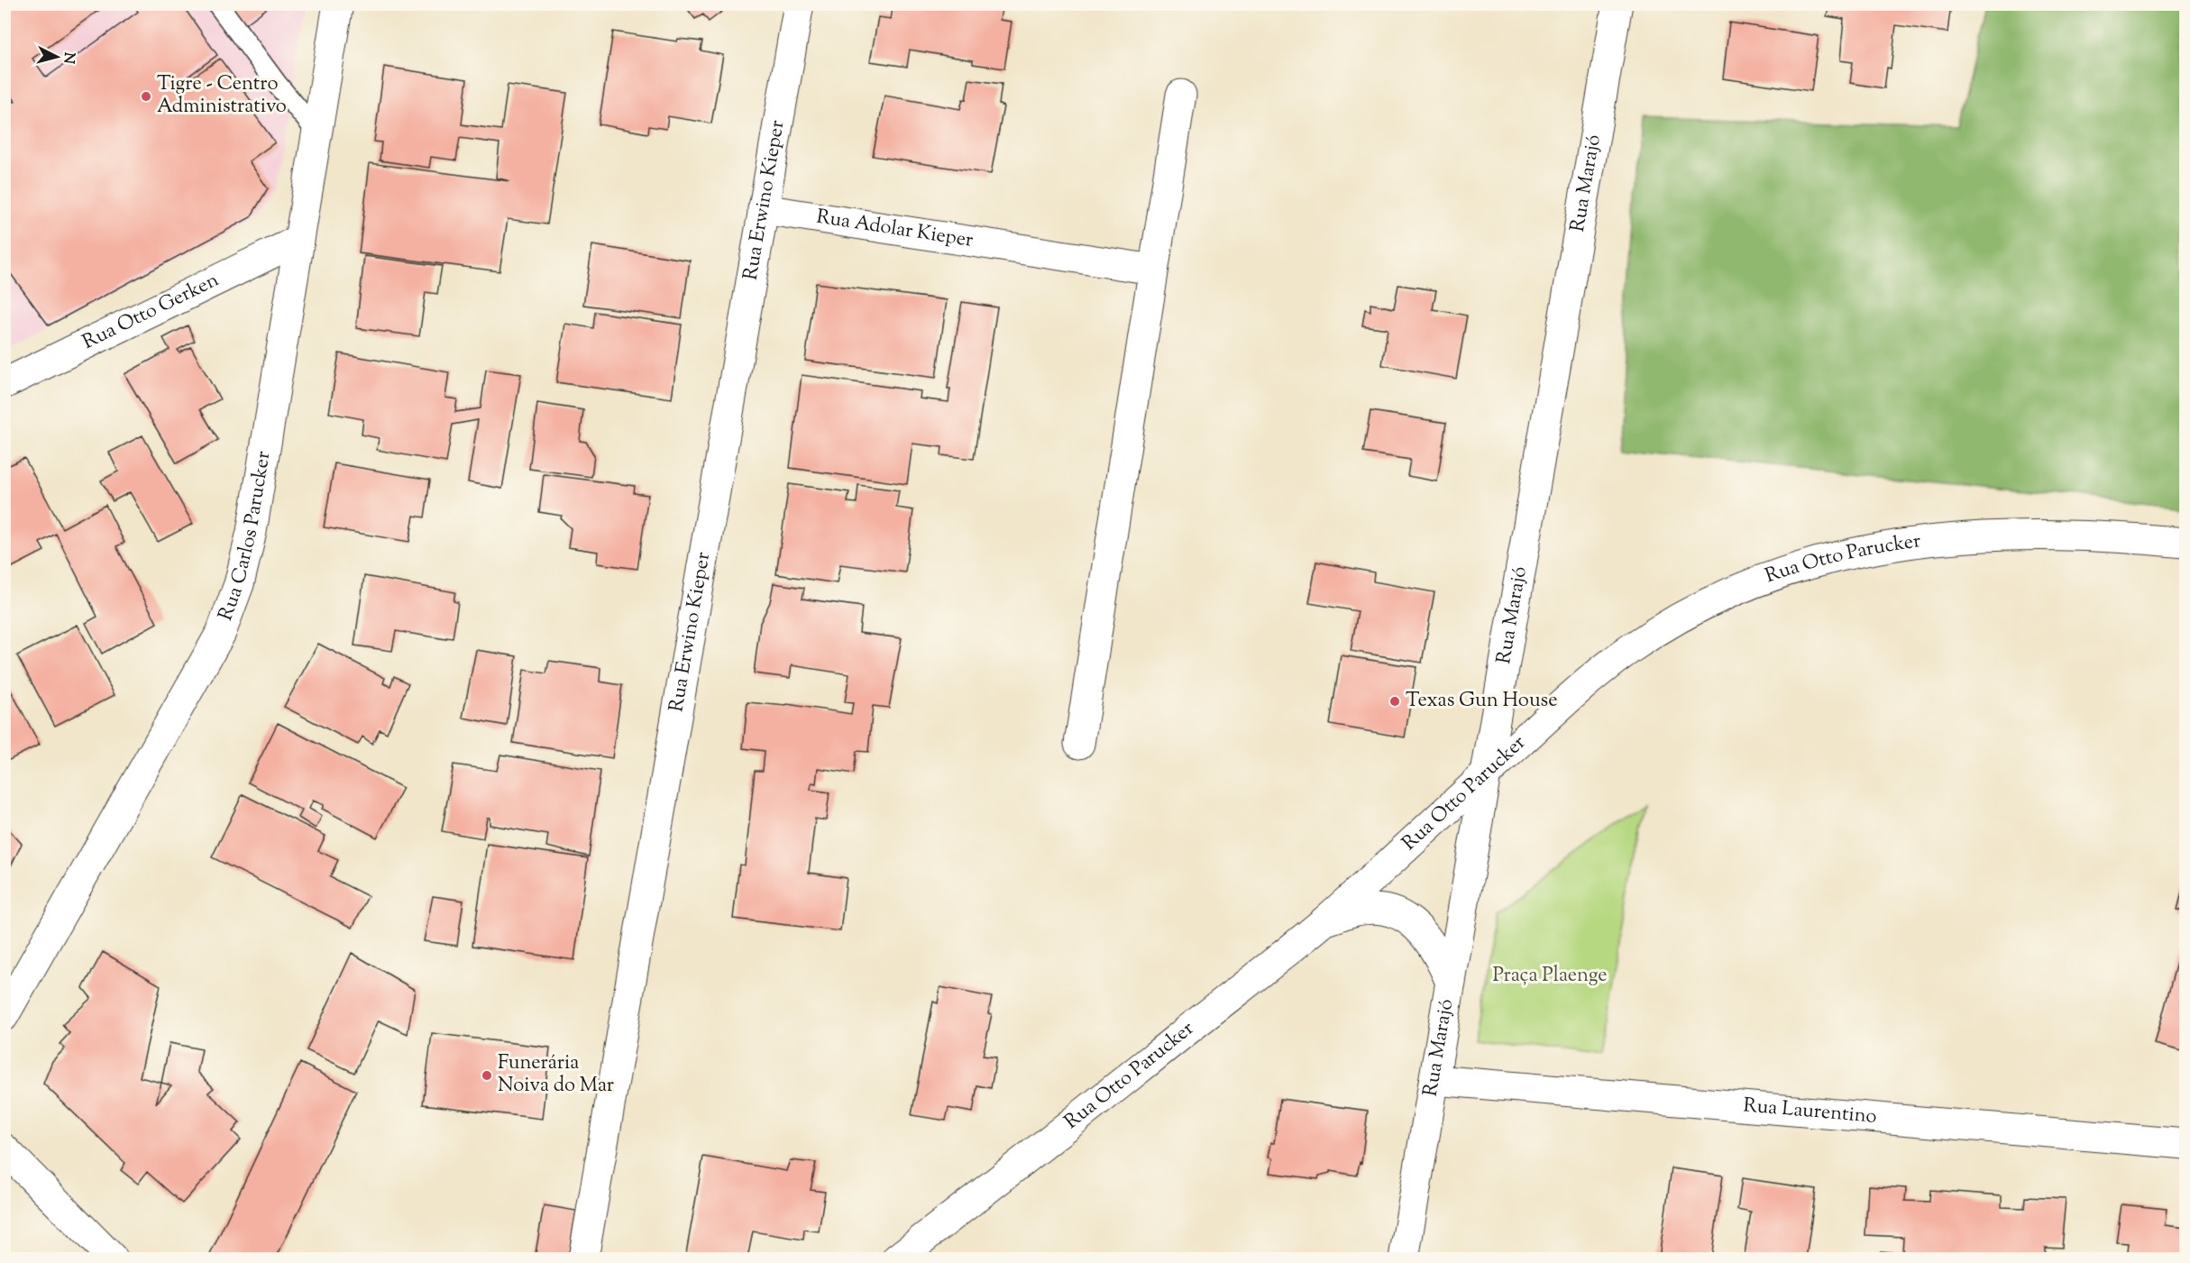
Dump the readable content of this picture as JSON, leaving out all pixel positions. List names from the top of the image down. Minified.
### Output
{"streets":{"street":["Rua Marajó","Rua Erwino Kieper","Rua Adolar Kieper","Rua Otto Gerken","Rua Carlos Parucker","Rua Otto Parucker","Rua Laurentino"]},"crossings":[["Rua Marajó","Rua Otto Parucker"],["Rua Marajó","Rua Laurentino"],["Rua Erwino Kieper","Rua Adolar Kieper"],["Rua Otto Gerken","Rua Carlos Parucker"]],"parks":["Praça Plaenge"],"places":["Tigre - Centro Administrativo","Texas Gun House","Funerária Noiva do Mar"],"north":"right"}
